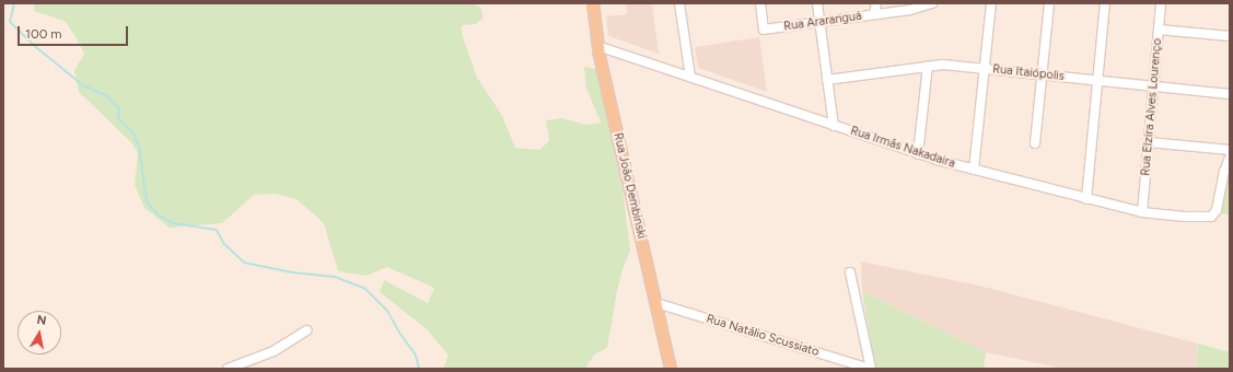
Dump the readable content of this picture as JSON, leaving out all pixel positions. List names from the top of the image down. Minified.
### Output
{"streets":{"main road":["Rua João Dembinski"],"street":["Rua Araranguá","Rua Itaiópolis","Rua Elzira Alves Lourenço","Rua Irmãs Nakadaira","Rua Natálio Scussiato"]},"crossings":[["Rua Itaiópolis","Rua Elzira Alves Lourenço"],["Rua Elzira Alves Lourenço","Rua Irmãs Nakadaira"],["Rua Irmãs Nakadaira","Rua João Dembinski"],["Rua João Dembinski","Rua Natálio Scussiato"]],"scale_bar":"100 m","north":"top"}
